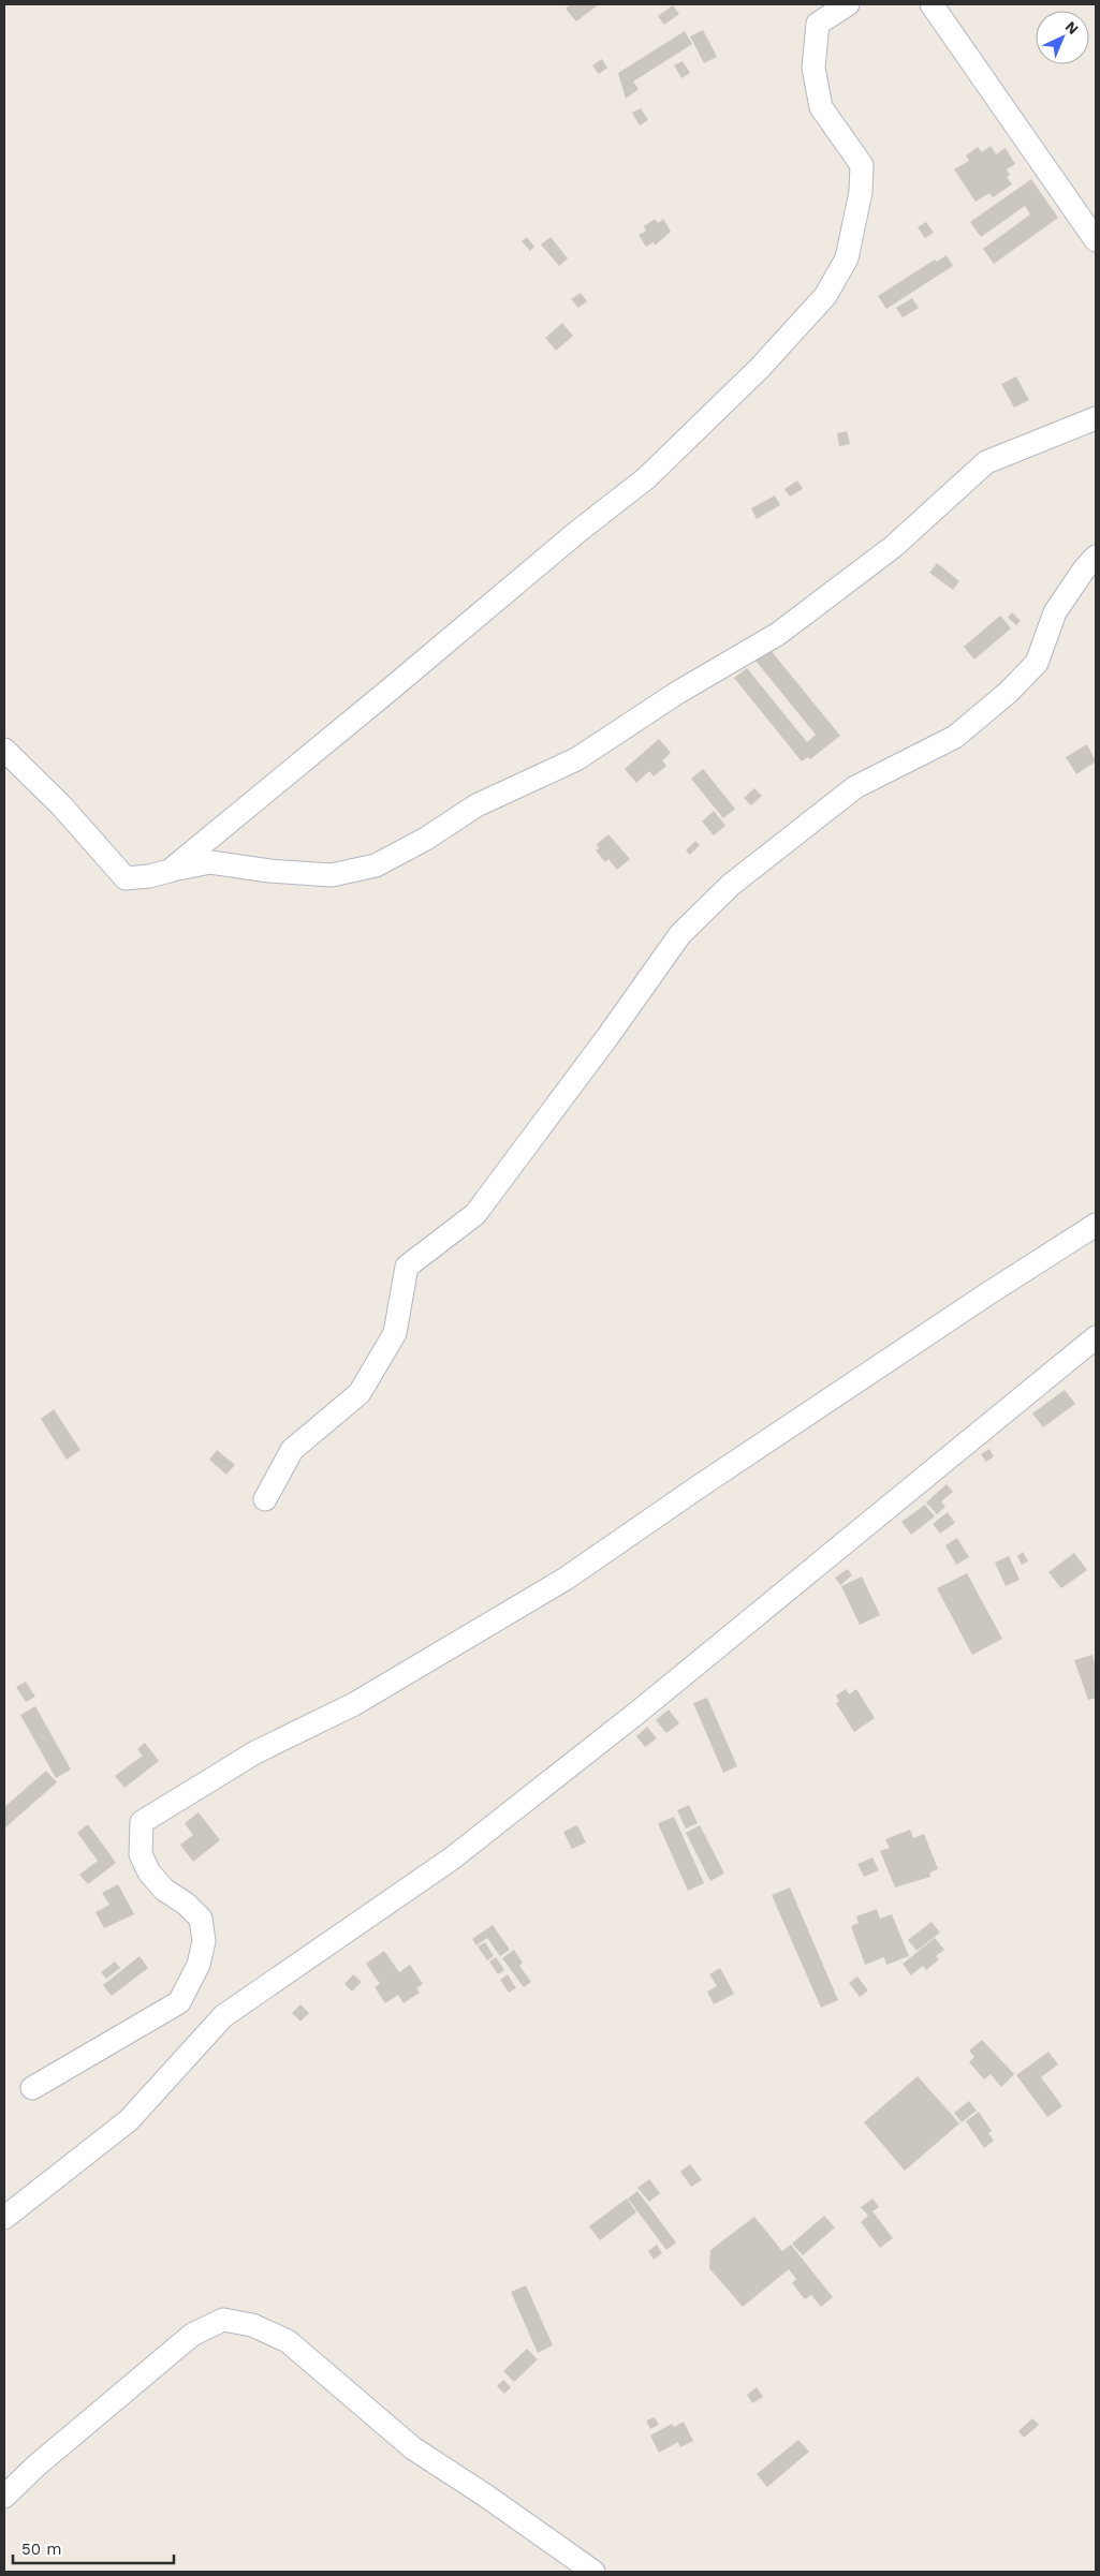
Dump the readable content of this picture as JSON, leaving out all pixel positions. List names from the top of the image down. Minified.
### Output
{"scale_bar":"50 m","north":"top right"}
